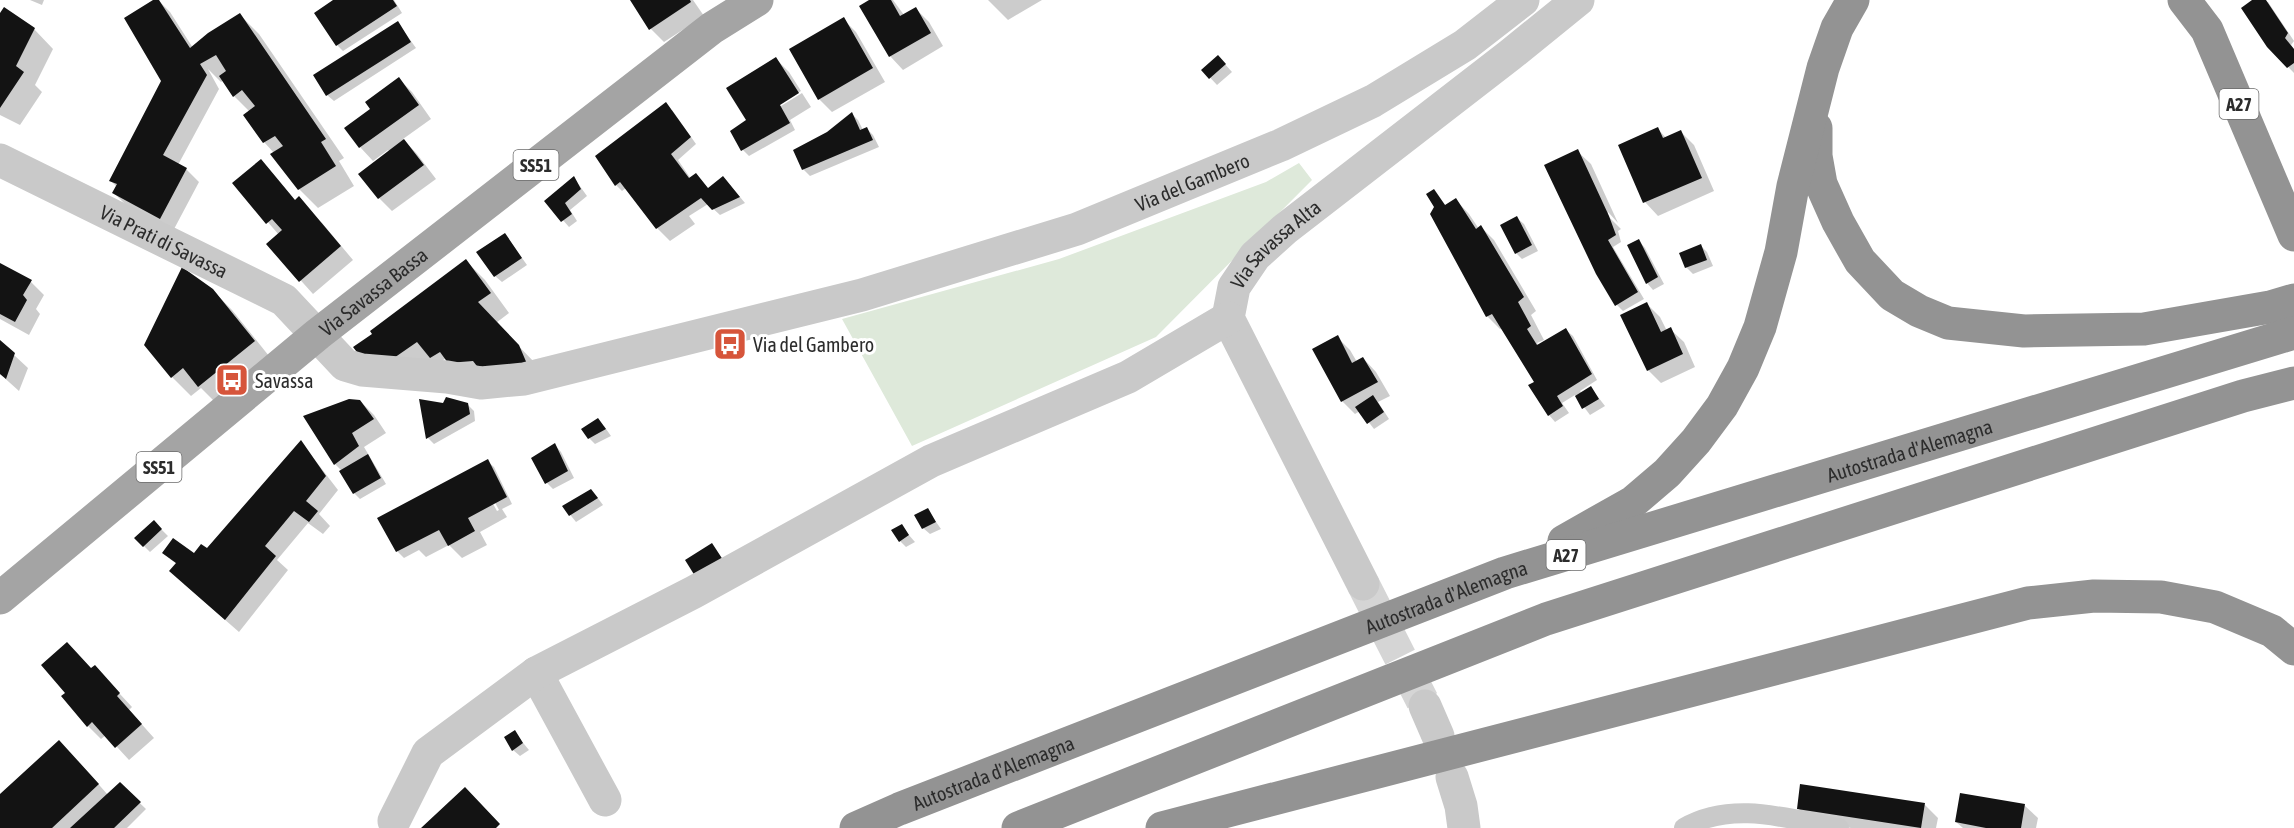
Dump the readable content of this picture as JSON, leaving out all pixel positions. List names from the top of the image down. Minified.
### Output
{"streets":{"highway":["A27","Autostrada d'Alemagna"],"main road":["SS51","Via Savassa Bassa"],"street":["Via del Gambero","Via Prati di Savassa","Via Savassa Alta"]},"crossings":[["A27","Autostrada d'Alemagna"],["Via del Gambero","Via Prati di Savassa"],["Via del Gambero","Via Savassa Bassa"],["Via Prati di Savassa","Via Savassa Bassa"]],"places":{"bus stop":["Via del Gambero","Savassa"]}}
